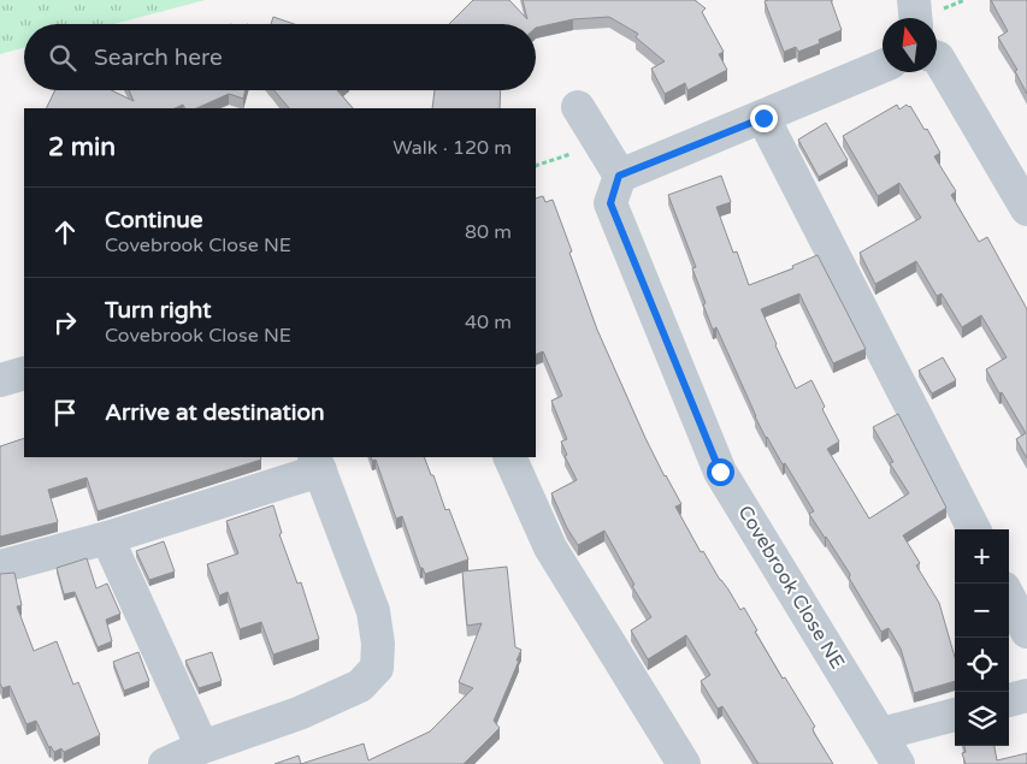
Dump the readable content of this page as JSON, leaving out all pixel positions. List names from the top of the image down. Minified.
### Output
{"streets":{"street":["Covebrook Close NE"]},"north":"top","page":{"search":"Search here","heading":["2 min","Walk · 120 m"],"list":[["Continue","Covebrook Close NE","80 m"],["Turn right","Covebrook Close NE","40 m"],"Arrive at destination"],"map_buttons":["+","−"]}}
